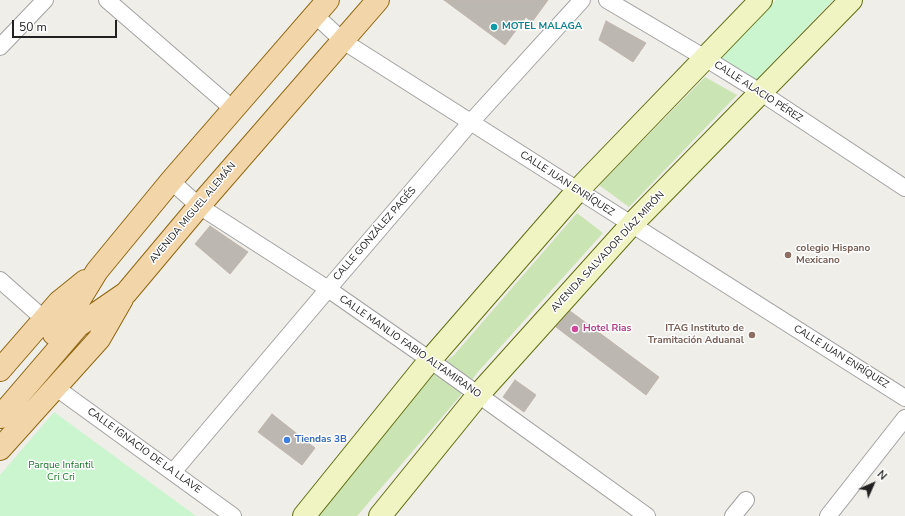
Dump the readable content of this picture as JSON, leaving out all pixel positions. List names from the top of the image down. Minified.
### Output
{"streets":{"main road":["AVENIDA MIGUEL ALEMÁN","AVENIDA SALVADOR DÍAZ MIRÓN"],"street":["CALLE ALACIO PÉREZ","CALLE JUAN ENRÍQUEZ","CALLE GONZÁLEZ PAGÉS","CALLE MANLIO FABIO ALTAMIRANO","CALLE IGNACIO DE LA LLAVE"]},"crossings":[["CALLE ALACIO PÉREZ","AVENIDA SALVADOR DÍAZ MIRÓN"],["CALLE JUAN ENRÍQUEZ","AVENIDA MIGUEL ALEMÁN"],["CALLE JUAN ENRÍQUEZ","CALLE GONZÁLEZ PAGÉS"],["CALLE JUAN ENRÍQUEZ","AVENIDA SALVADOR DÍAZ MIRÓN"],["AVENIDA MIGUEL ALEMÁN","CALLE MANLIO FABIO ALTAMIRANO"],["CALLE GONZÁLEZ PAGÉS","CALLE MANLIO FABIO ALTAMIRANO"],["CALLE GONZÁLEZ PAGÉS","CALLE IGNACIO DE LA LLAVE"],["AVENIDA SALVADOR DÍAZ MIRÓN","CALLE MANLIO FABIO ALTAMIRANO"]],"parks":["Parque Infantil Cri Cri"],"places":["MOTEL MALAGA","colegio Hispano Mexicano","Hotel Rias","ITAG Instituto de Tramitación Aduanal","Tiendas 3B"],"scale_bar":"50 m","north":"top right"}
